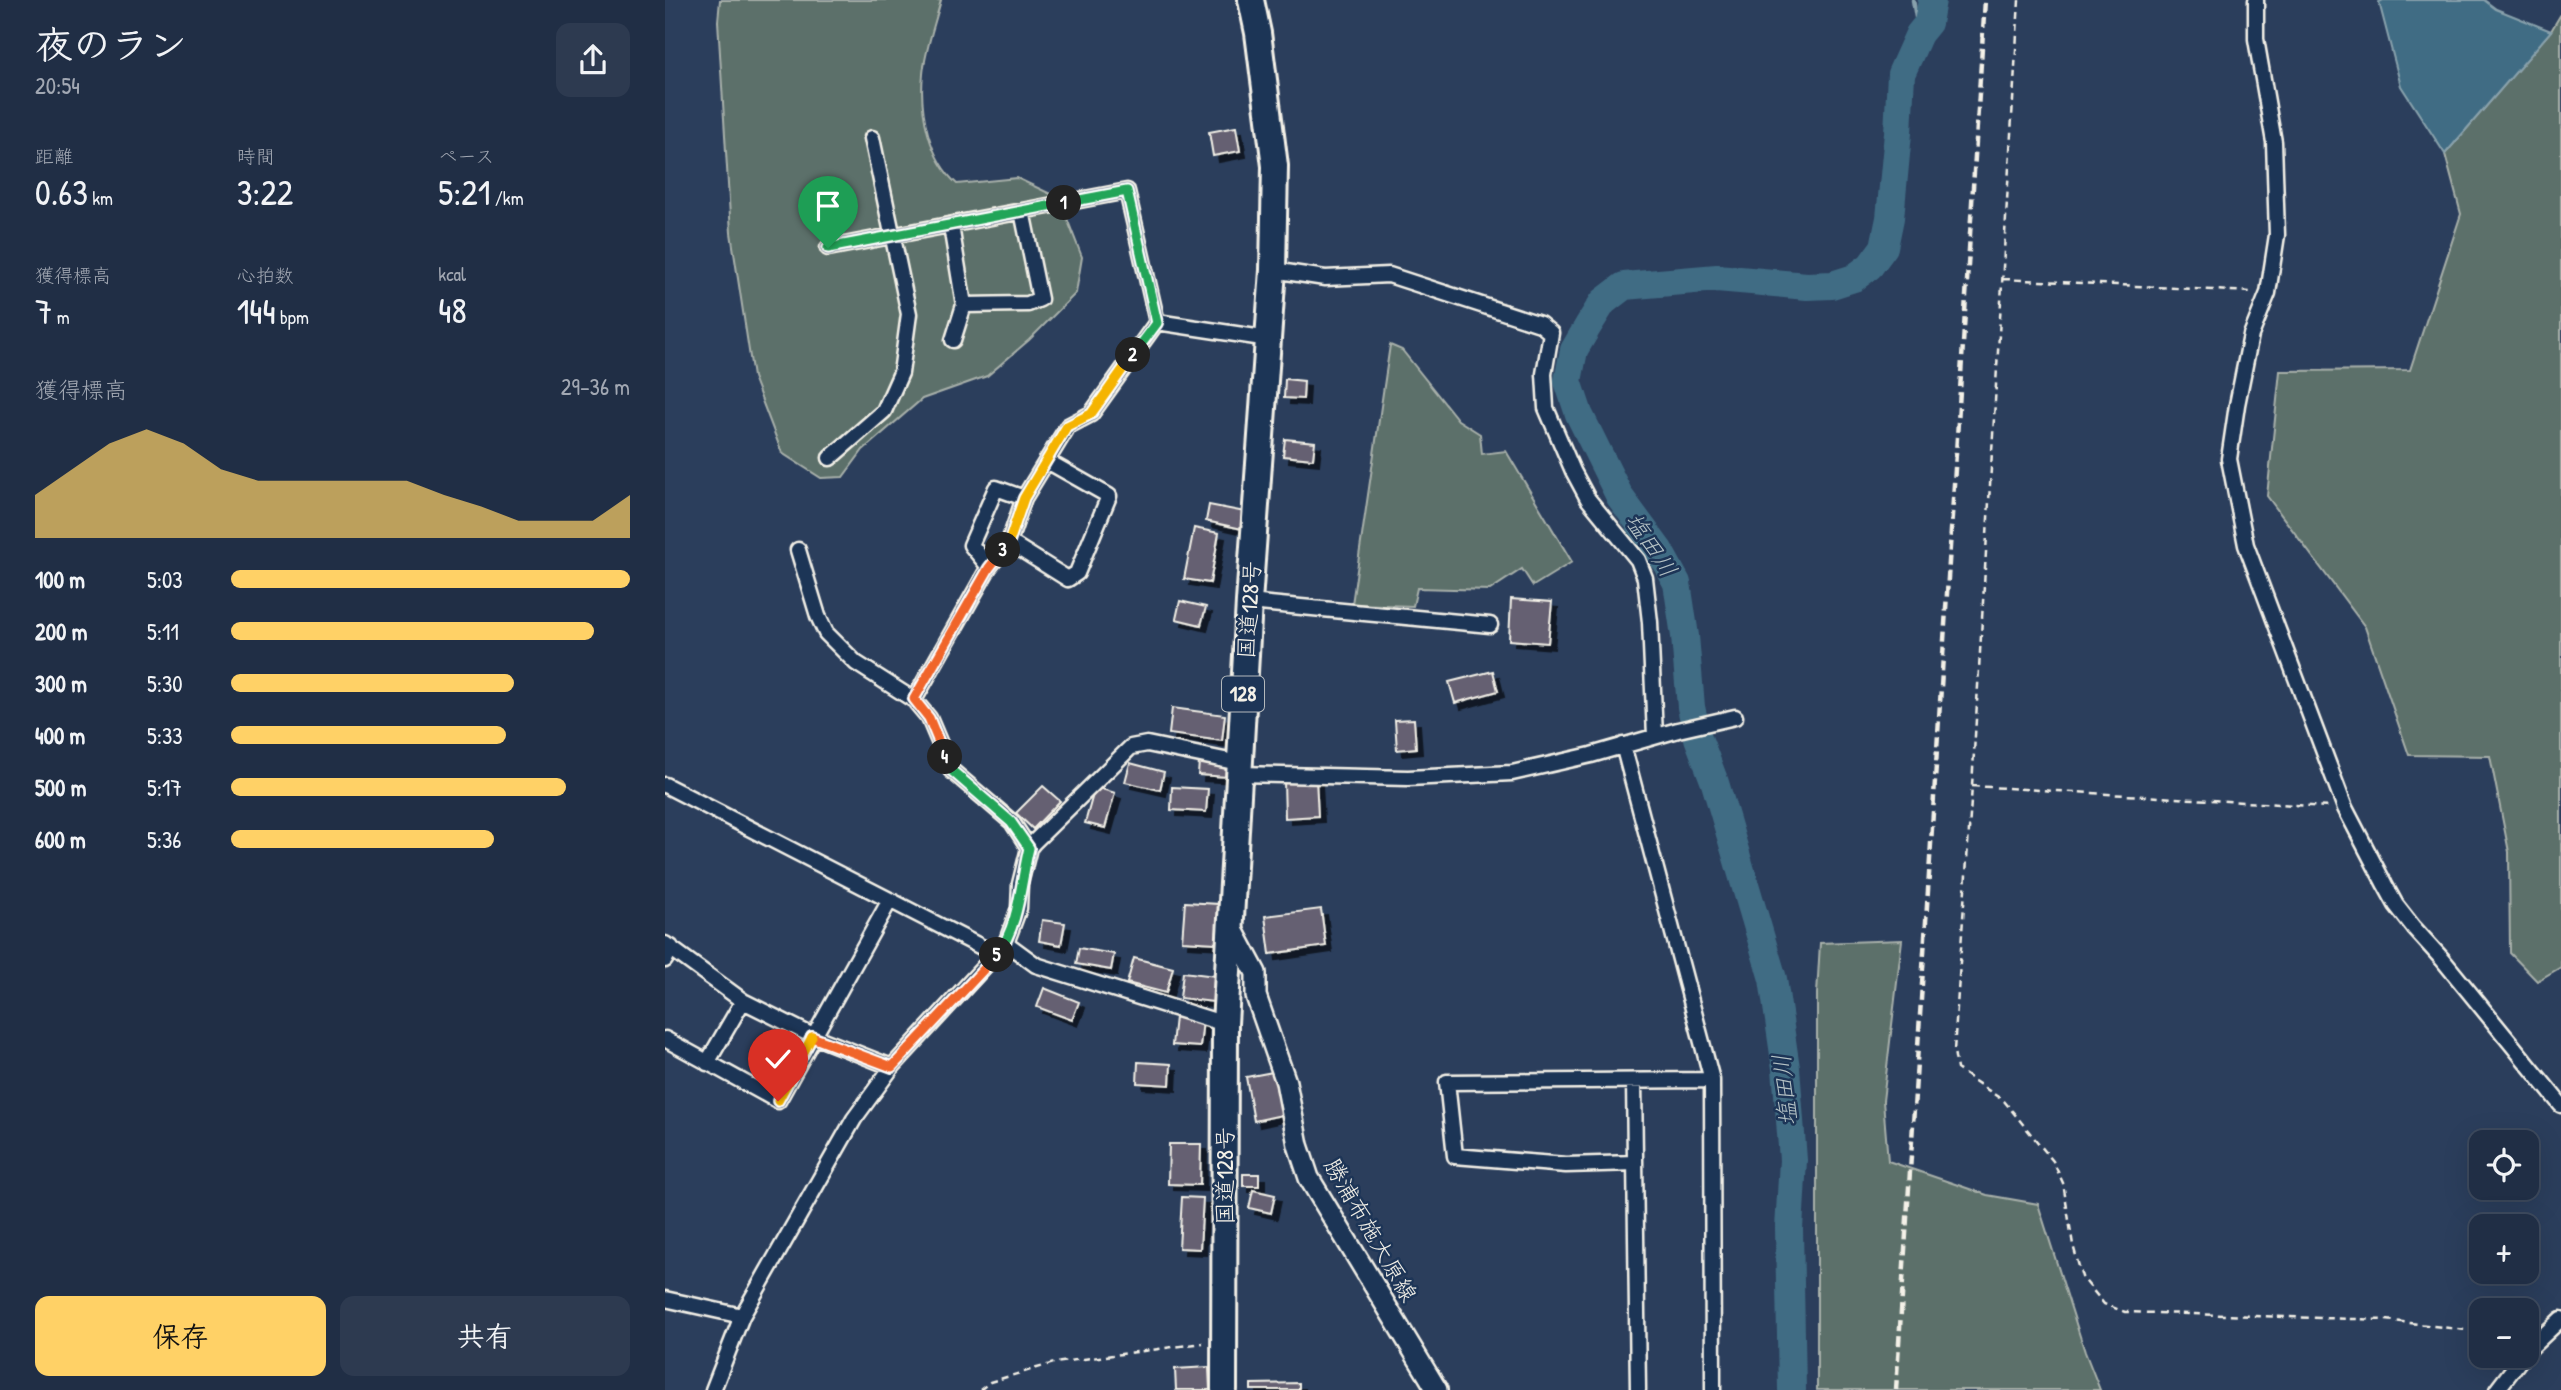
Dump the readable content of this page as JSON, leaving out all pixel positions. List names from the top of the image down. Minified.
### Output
{"streets":{"highway":["国道128号","128"],"main road":["勝浦布施大原線"]},"crossings":[["国道128号","勝浦布施大原線"]],"water":["塩田川"],"page":{"heading":["夜のラン","20:54"],"stats":[["距離","0.63 km"],["時間","3:22"],["ペース","5:21 /km"],["獲得標高","7 m"],["心拍数","144 bpm"],["kcal","48"]],"pins":["1","2","3","4","5"],"chart":["獲得標高","29–36 m"],"list":[{"name":"100 m","note":"5:03"},{"name":"200 m","note":"5:11"},{"name":"300 m","note":"5:30"},{"name":"400 m","note":"5:33"},{"name":"500 m","note":"5:17"},{"name":"600 m","note":"5:36"}],"map_buttons":["+","−"],"buttons":["保存","共有"]}}
